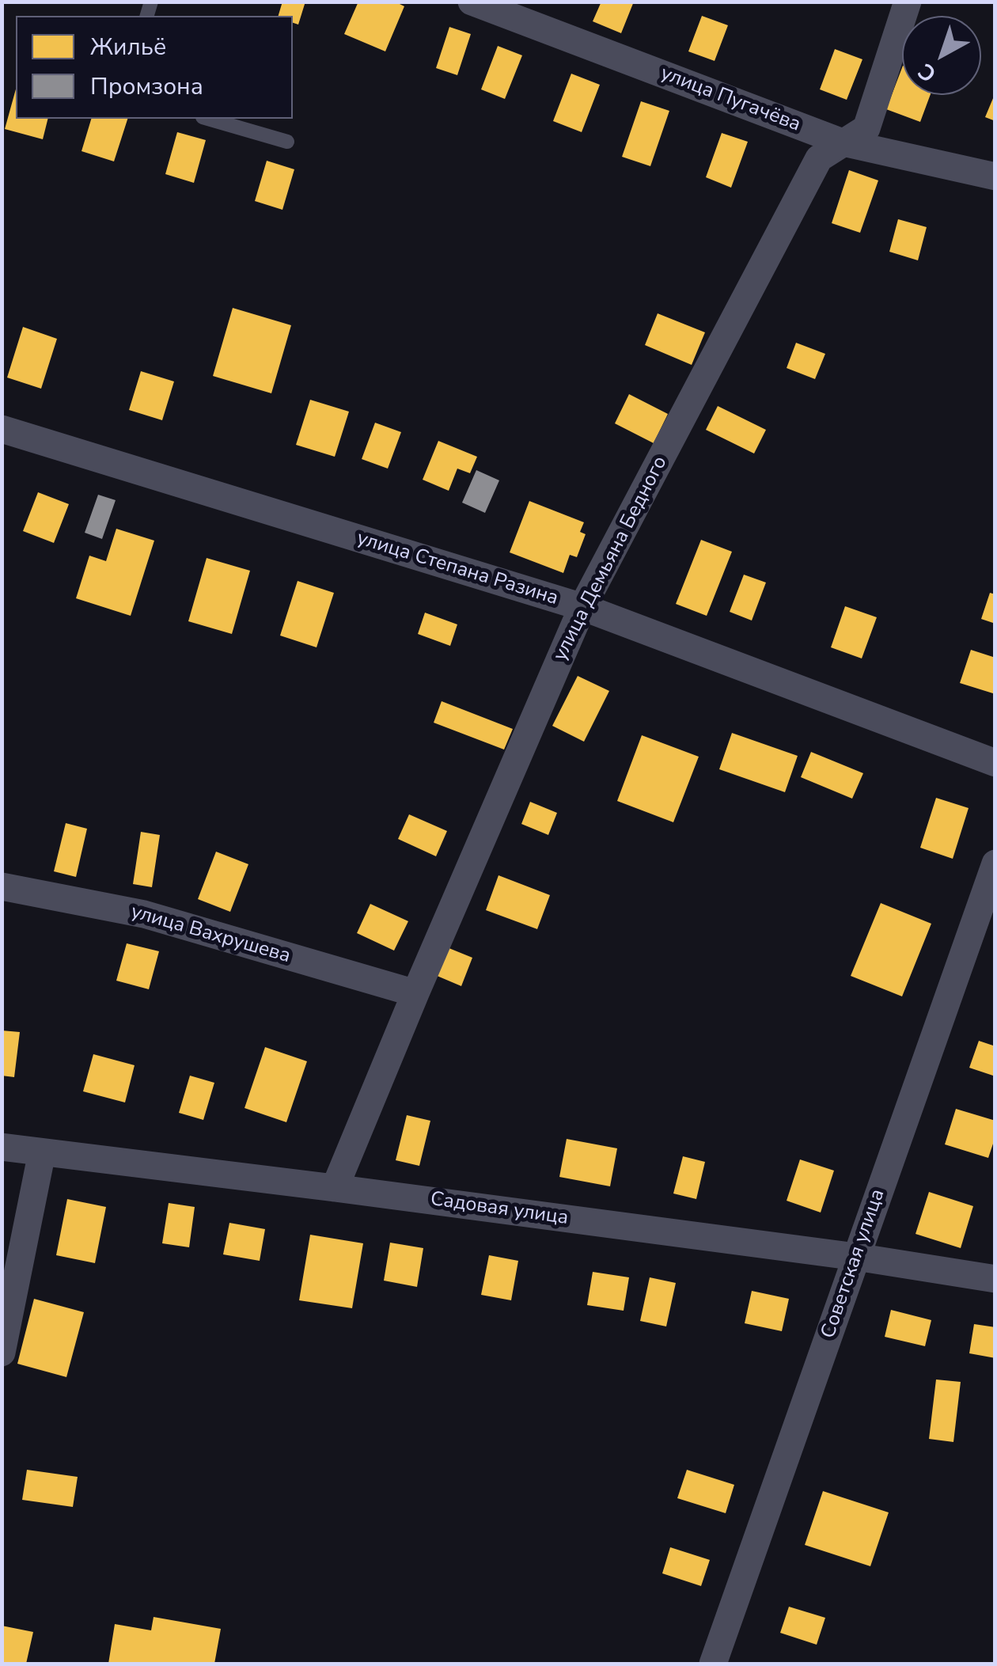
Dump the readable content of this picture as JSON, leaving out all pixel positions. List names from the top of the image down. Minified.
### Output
{"streets":{"street":["улица Пугачёва","улица Демьяна Бедного","улица Степана Разина","улица Вахрушева","Садовая улица","Советская улица"]},"crossings":[["улица Пугачёва","улица Демьяна Бедного"],["улица Демьяна Бедного","улица Степана Разина"],["улица Демьяна Бедного","улица Вахрушева"],["улица Демьяна Бедного","Садовая улица"],["Садовая улица","Советская улица"]],"legend":["Жильё","Промзона"],"north":"bottom left"}
